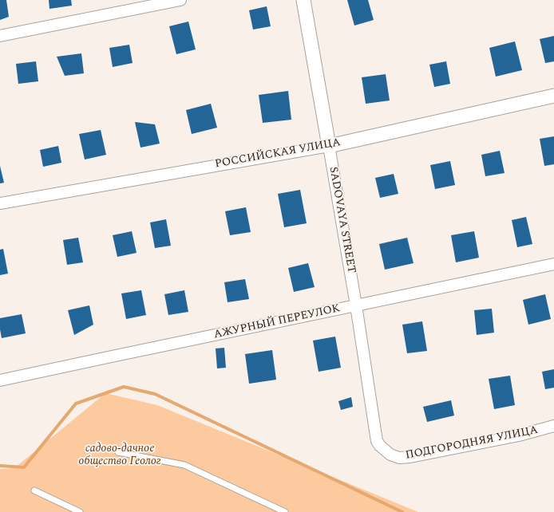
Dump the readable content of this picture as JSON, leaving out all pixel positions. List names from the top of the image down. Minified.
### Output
{"streets":{"street":["РОССИЙСКАЯ УЛИЦА","SADOVAYA STREET","АЖУРНЫЙ ПЕРЕУЛОК","ПОДГОРОДНЯЯ УЛИЦА"]},"crossings":[["РОССИЙСКАЯ УЛИЦА","SADOVAYA STREET"],["SADOVAYA STREET","АЖУРНЫЙ ПЕРЕУЛОК"],["SADOVAYA STREET","ПОДГОРОДНЯЯ УЛИЦА"]],"parks":["садово-дачное общество Геолог"]}
